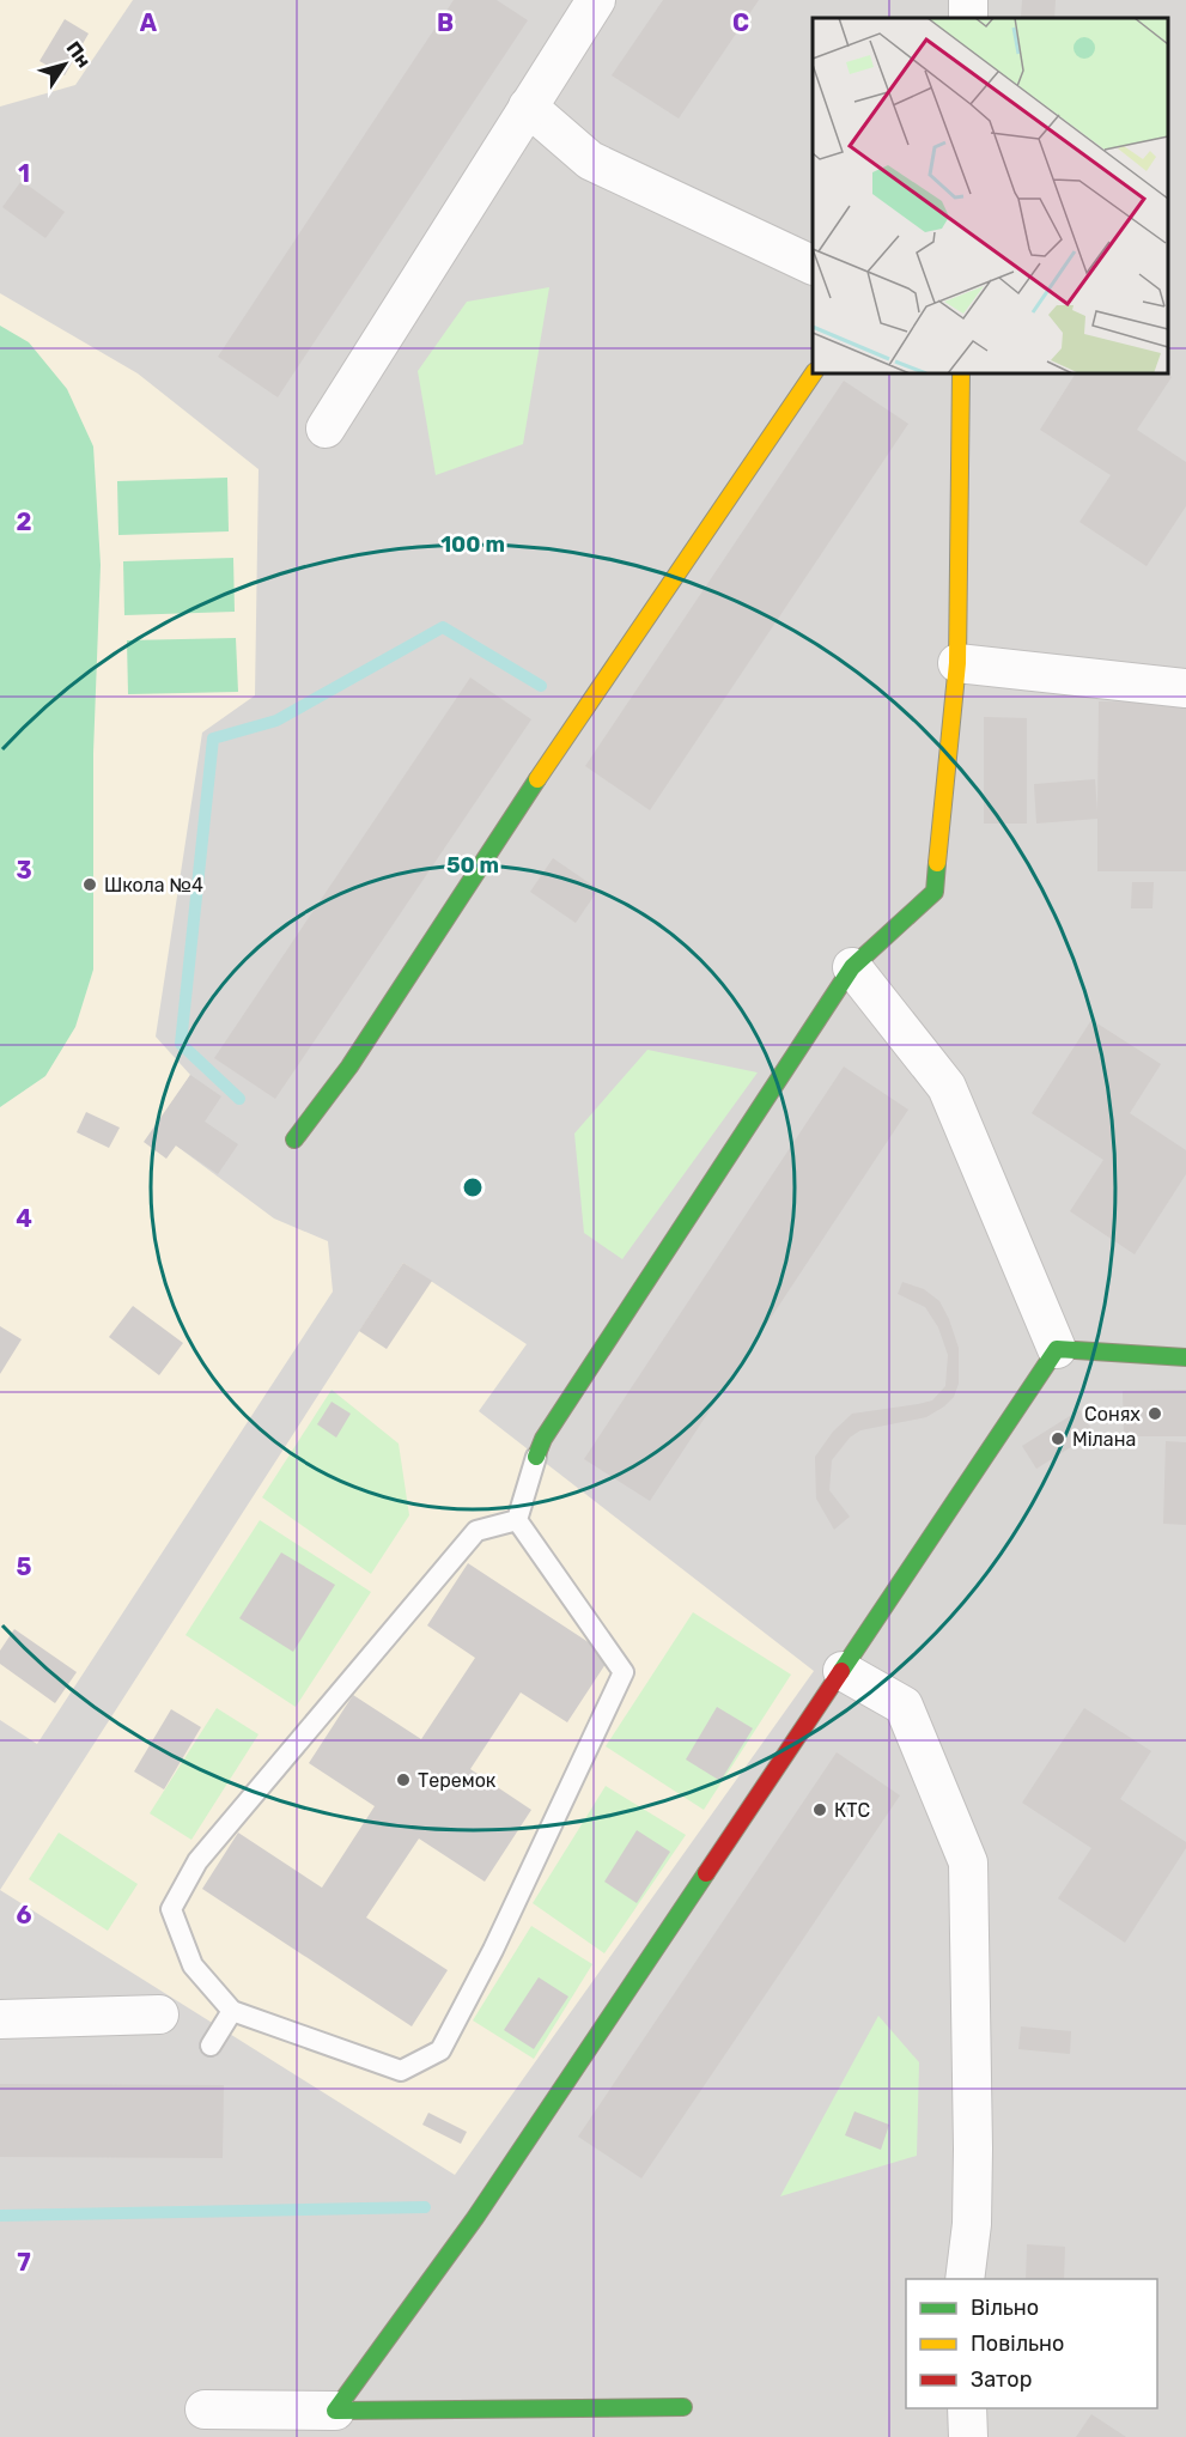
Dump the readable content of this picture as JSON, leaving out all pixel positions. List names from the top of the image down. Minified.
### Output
{"places":["Школа №4","Сонях","Мілана","Теремок","КТС"],"legend":["Вільно","Повільно","Затор"],"north":"top right","grid":{"columns":["A","B","C"],"rows":["1","2","3","4","5","6","7"]},"rings":["100 m","50 m"]}
